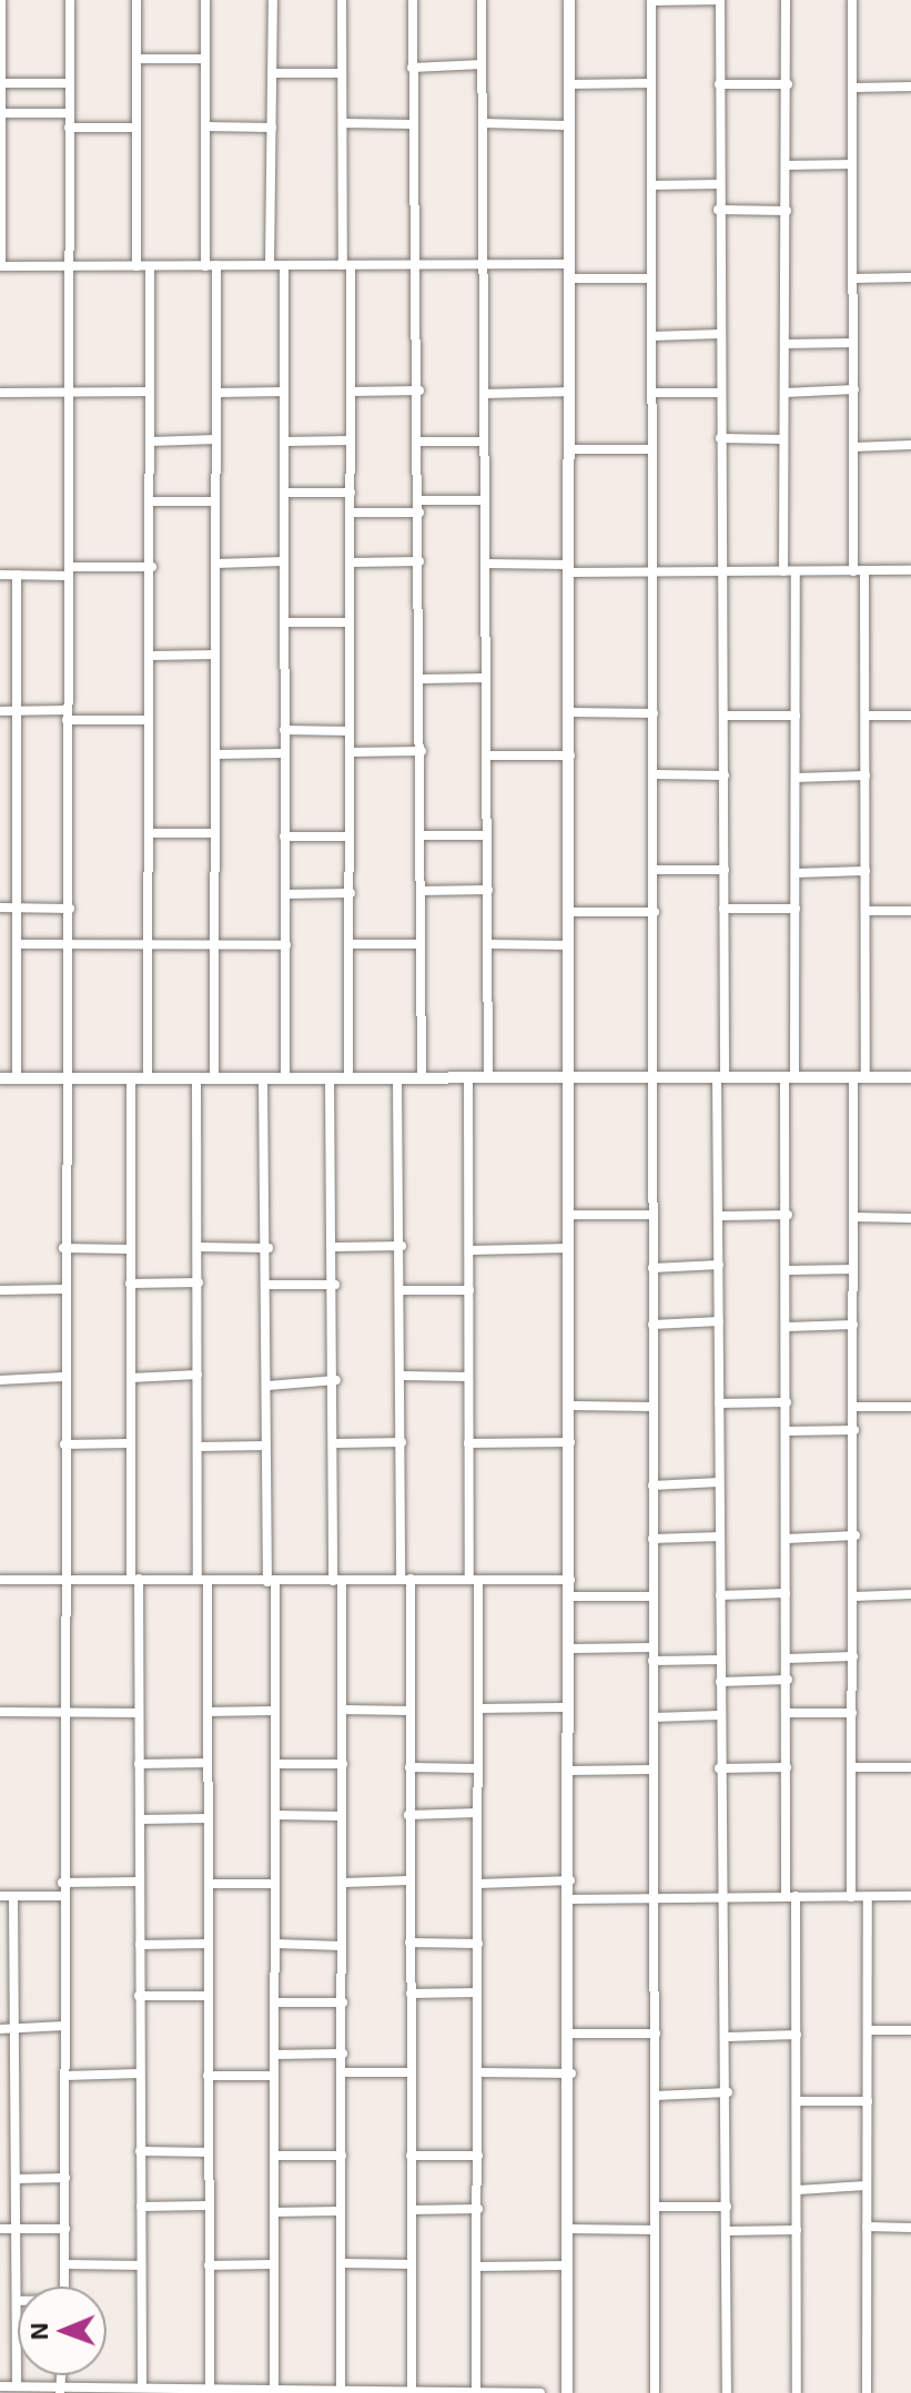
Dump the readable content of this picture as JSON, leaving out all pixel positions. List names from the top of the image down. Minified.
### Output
{"north":"left"}
